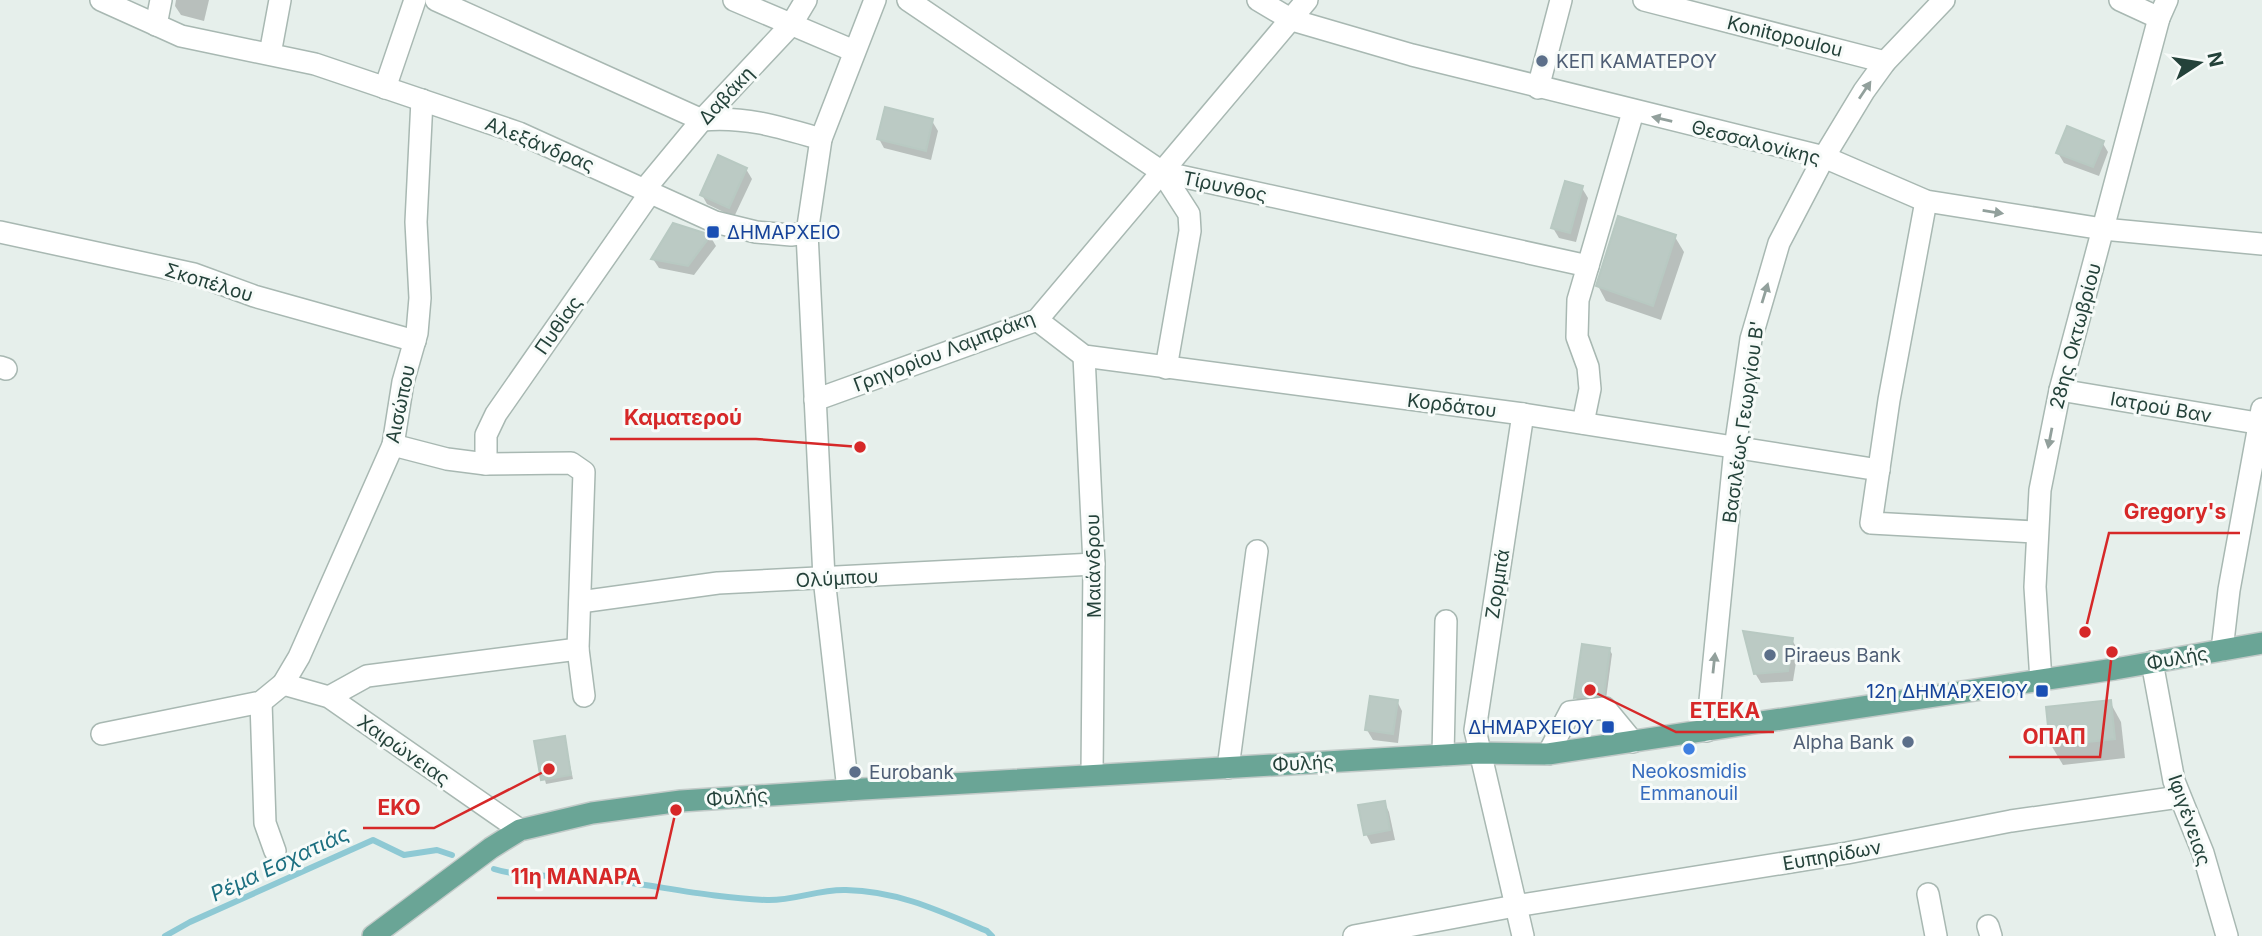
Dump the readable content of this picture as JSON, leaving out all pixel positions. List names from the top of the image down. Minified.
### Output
{"streets":{"main road":["Φυλής"],"street":["Konitopoulou","Δαβάκη","Θεσσαλονίκης","Αλεξάνδρας","Τίρυνθος","Σκοπέλου","Πυθίας","28ης Οκτωβρίου","Γρηγορίου Λαμπράκη","Αισώπου","Κορδάτου","Ιατρού Βαν","Βασιλέως Γεωργίου Β'","Μαιάνδρου","Ολύμπου","Ζορμπά","Χαιρώνειας","Ιφιγένειας","Ευπηρίδων"]},"crossings":[["Konitopoulou","Βασιλέως Γεωργίου Β'"],["Δαβάκη","Αλεξάνδρας"],["Δαβάκη","Πυθίας"],["Θεσσαλονίκης","28ης Οκτωβρίου"],["Θεσσαλονίκης","Γρηγορίου Λαμπράκη"],["Θεσσαλονίκης","Βασιλέως Γεωργίου Β'"],["Αλεξάνδρας","Πυθίας"],["Αλεξάνδρας","Αισώπου"],["Τίρυνθος","Γρηγορίου Λαμπράκη"],["Σκοπέλου","Αισώπου"],["28ης Οκτωβρίου","Ιατρού Βαν"],["28ης Οκτωβρίου","Φυλής"],["Γρηγορίου Λαμπράκη","Κορδάτου"],["Αισώπου","Χαιρώνειας"],["Κορδάτου","Βασιλέως Γεωργίου Β'"],["Κορδάτου","Μαιάνδρου"],["Κορδάτου","Ζορμπά"],["Βασιλέως Γεωργίου Β'","Φυλής"],["Μαιάνδρου","Ολύμπου"],["Μαιάνδρου","Φυλής"],["Ζορμπά","Φυλής"],["Ζορμπά","Ευπηρίδων"],["Φυλής","Χαιρώνειας"],["Φυλής","Ιφιγένειας"],["Ιφιγένειας","Ευπηρίδων"]],"water":["Ρέμα Εσχατιάς"],"places":{"other":["ΚΕΠ ΚΑΜΑΤΕΡΟΥ","Καματερού","Gregory's","ΟΠΑΠ","Piraeus Bank","ΕΤΕΚΑ","Alpha Bank","Neokosmidis Emmanouil","EKO","Eurobank","11η ΜΑΝΑΡΑ"],"transit":["ΔΗΜΑΡΧΕΙΟ","12η ΔΗΜΑΡΧΕΙΟΥ","ΔΗΜΑΡΧΕΙΟΥ"]},"north":"right"}
